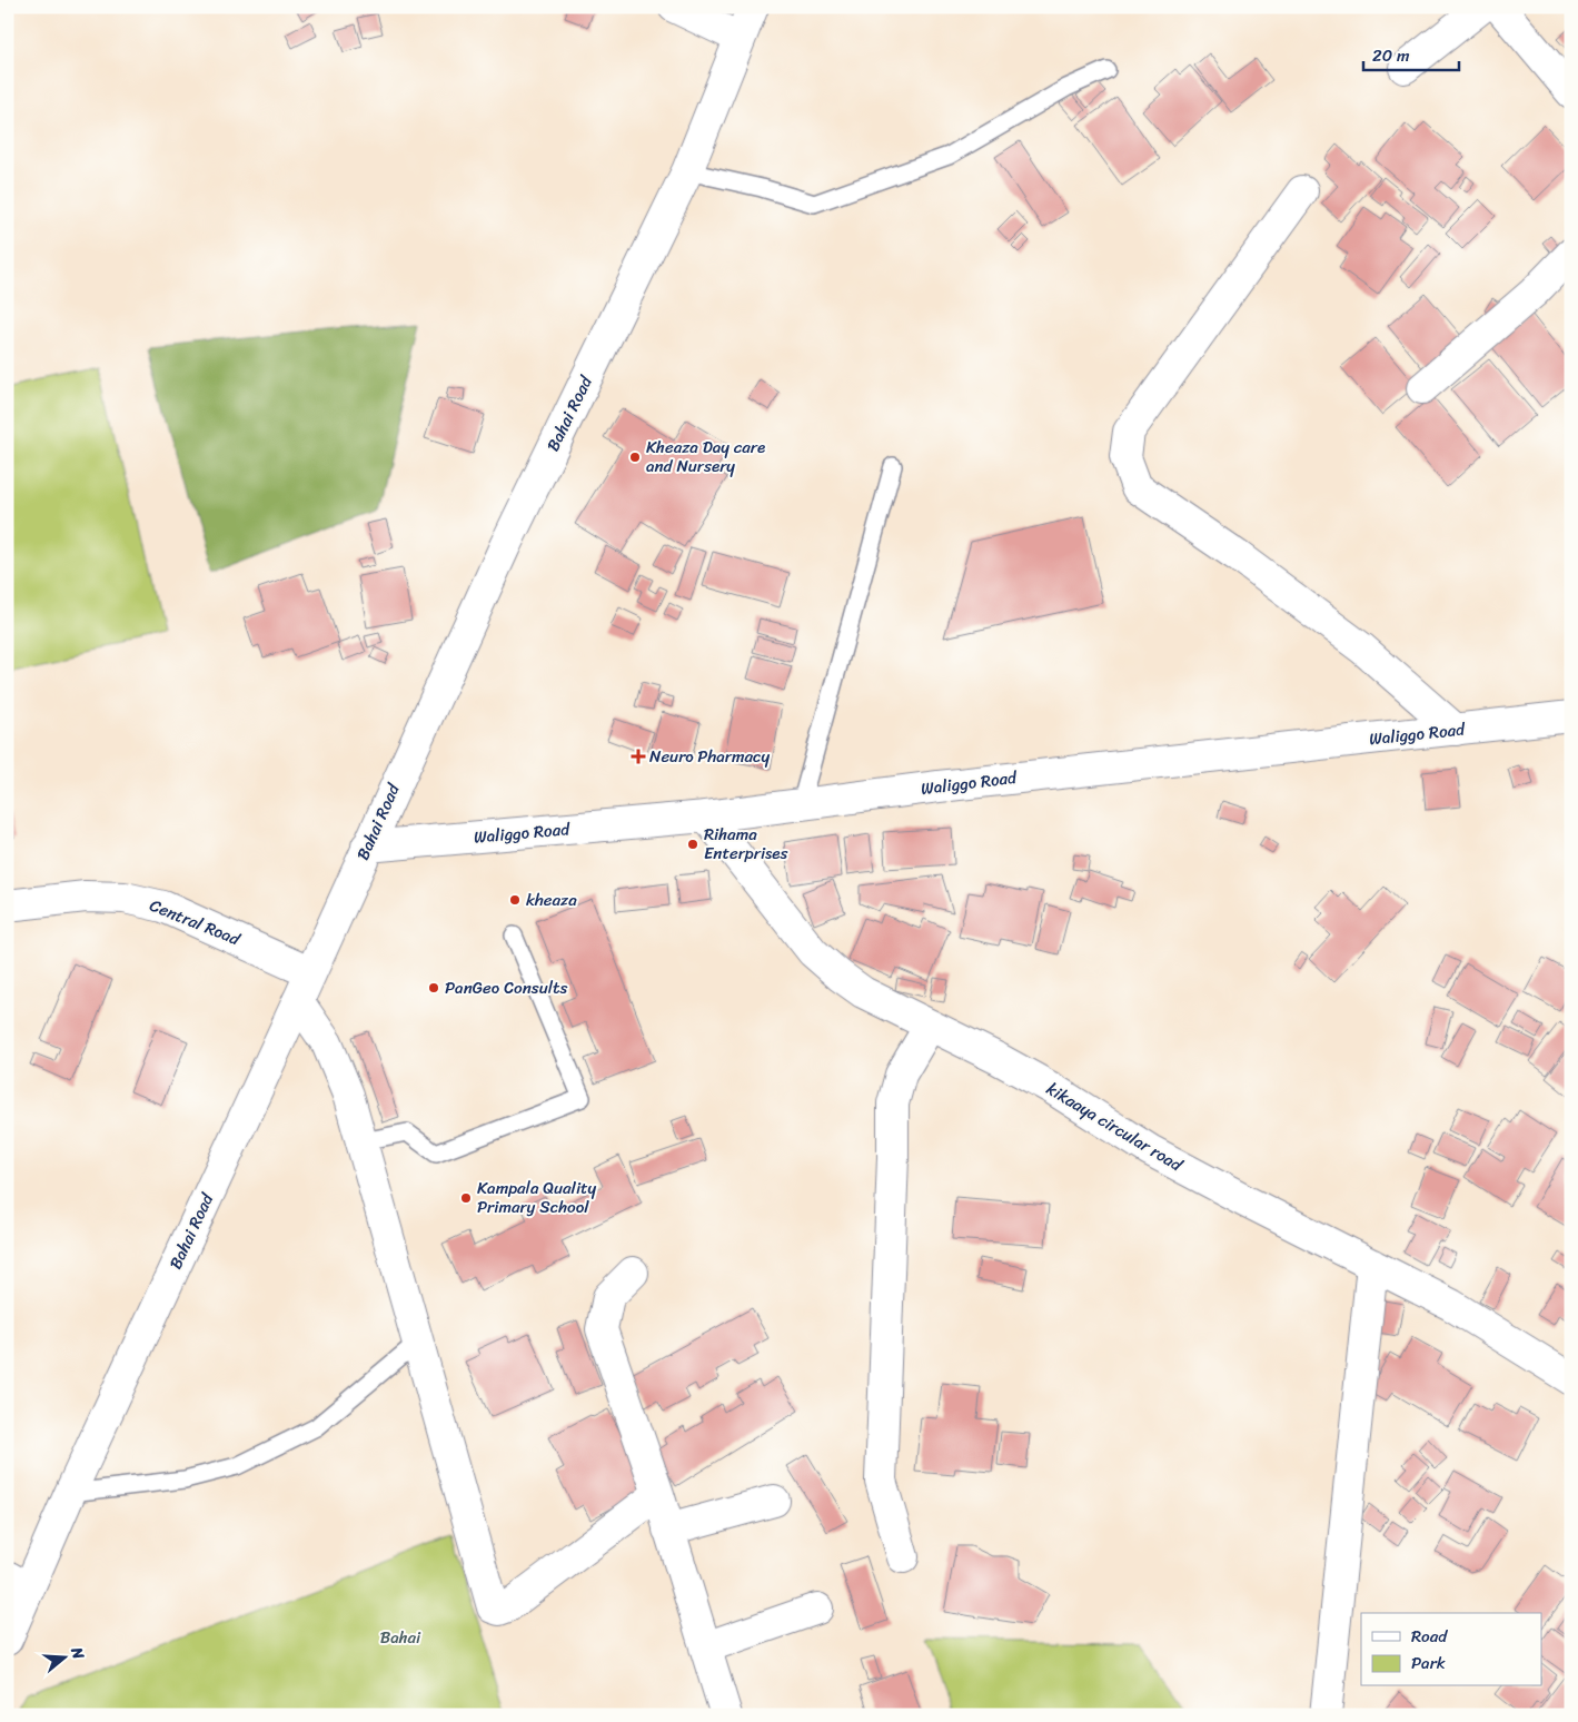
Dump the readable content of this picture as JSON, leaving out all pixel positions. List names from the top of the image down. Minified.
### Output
{"streets":{"street":["Bahai Road","Waliggo Road","Central Road","kikaaya circular road"]},"crossings":[["Bahai Road","Waliggo Road"],["Bahai Road","Central Road"],["Waliggo Road","kikaaya circular road"]],"parks":["Bahai"],"places":{"other":["Kheaza Day care and Nursery","Rihama Enterprises","kheaza","PanGeo Consults","Kampala Quality Primary School"],"health":["Neuro Pharmacy"]},"legend":["Road","Park"],"scale_bar":"20 m","north":"right"}
